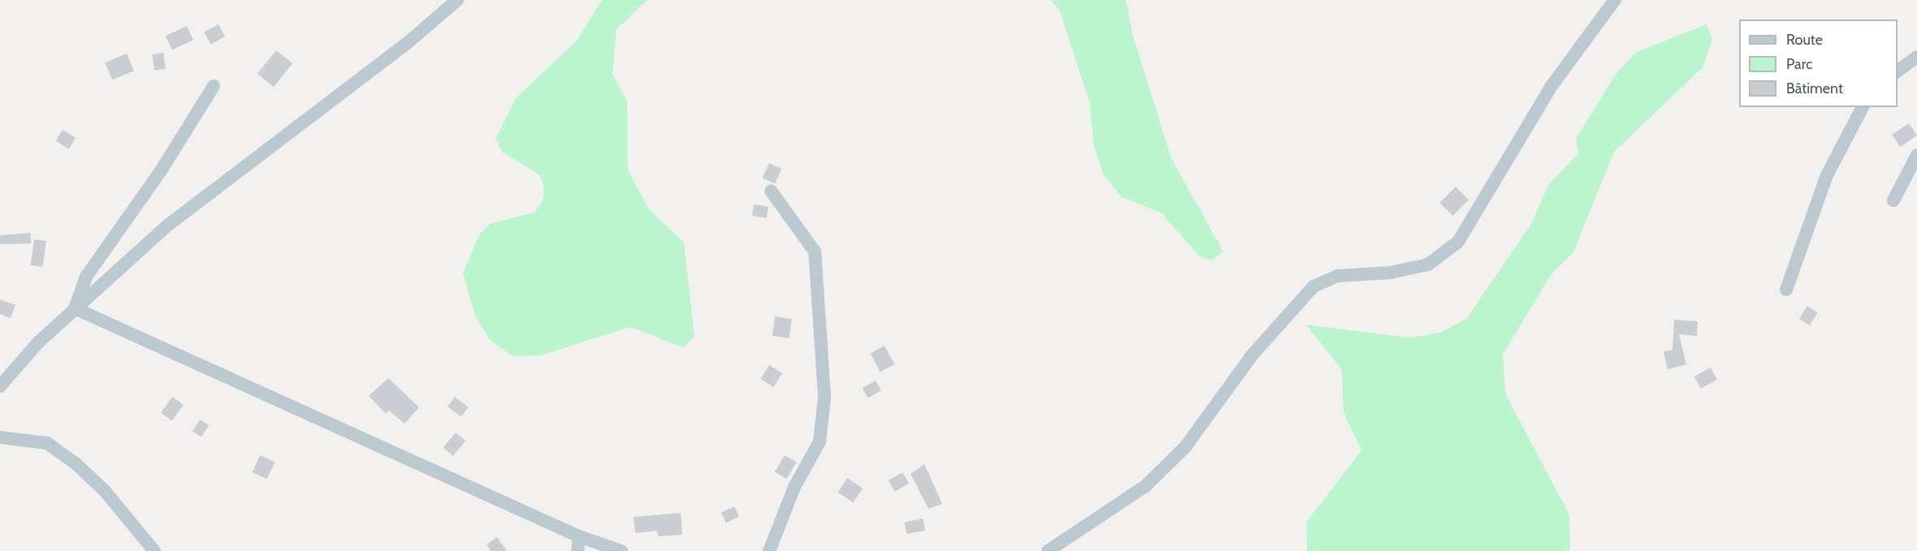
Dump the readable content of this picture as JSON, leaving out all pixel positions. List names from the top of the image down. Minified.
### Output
{"legend":["Route","Parc","Bâtiment"]}
